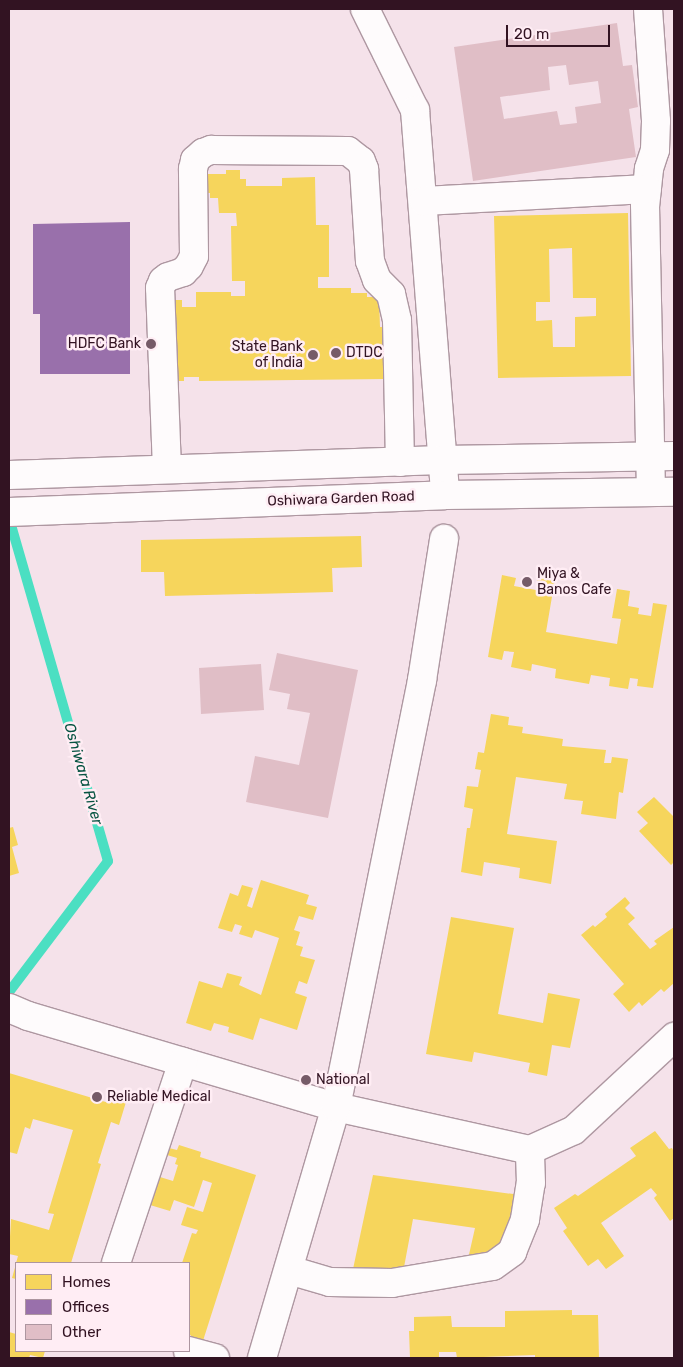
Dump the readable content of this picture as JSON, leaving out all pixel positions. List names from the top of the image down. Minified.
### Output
{"streets":{"street":["Oshiwara Garden Road"]},"water":["Oshiwara River"],"places":["HDFC Bank","DTDC","State Bank of India","Miya & Banos Cafe","National","Reliable Medical"],"legend":["Homes","Offices","Other"],"scale_bar":"20 m"}
